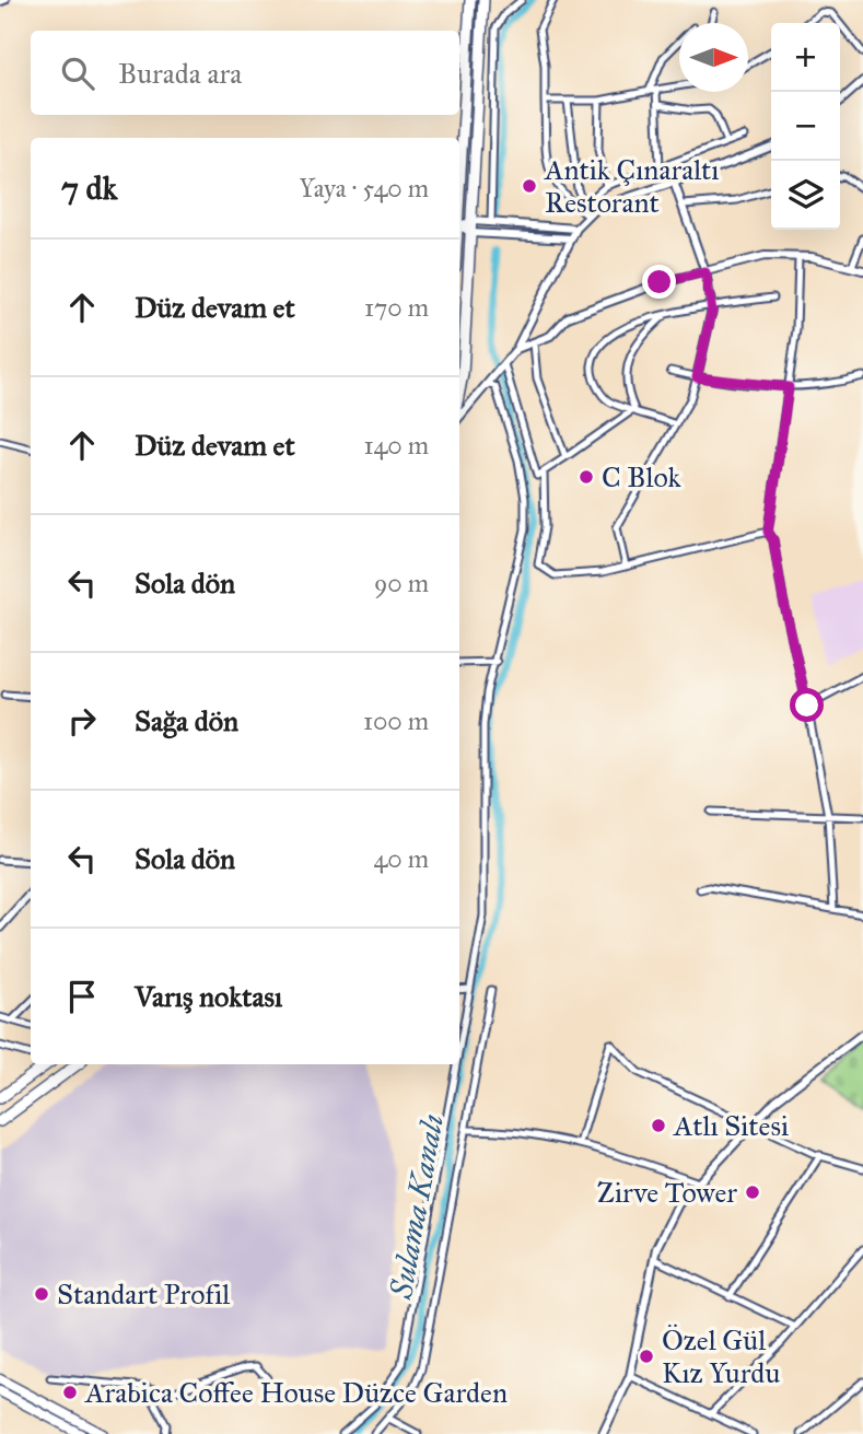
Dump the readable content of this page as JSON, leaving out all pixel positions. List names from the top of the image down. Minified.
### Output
{"water":["Sulama Kanalı"],"places":["Antik Çınaraltı Restorant","C Blok","Atlı Sitesi","Zirve Tower","Standart Profil","Özel Gül Kız Yurdu","Arabica Coffee House Düzce Garden"],"north":"right","page":{"map_buttons":["+","−"],"search":"Burada ara","heading":["7 dk","Yaya · 540 m"],"list":[["Düz devam et","170 m"],["Düz devam et","140 m"],["Sola dön","90 m"],["Sağa dön","100 m"],["Sola dön","40 m"],"Varış noktası"]}}
